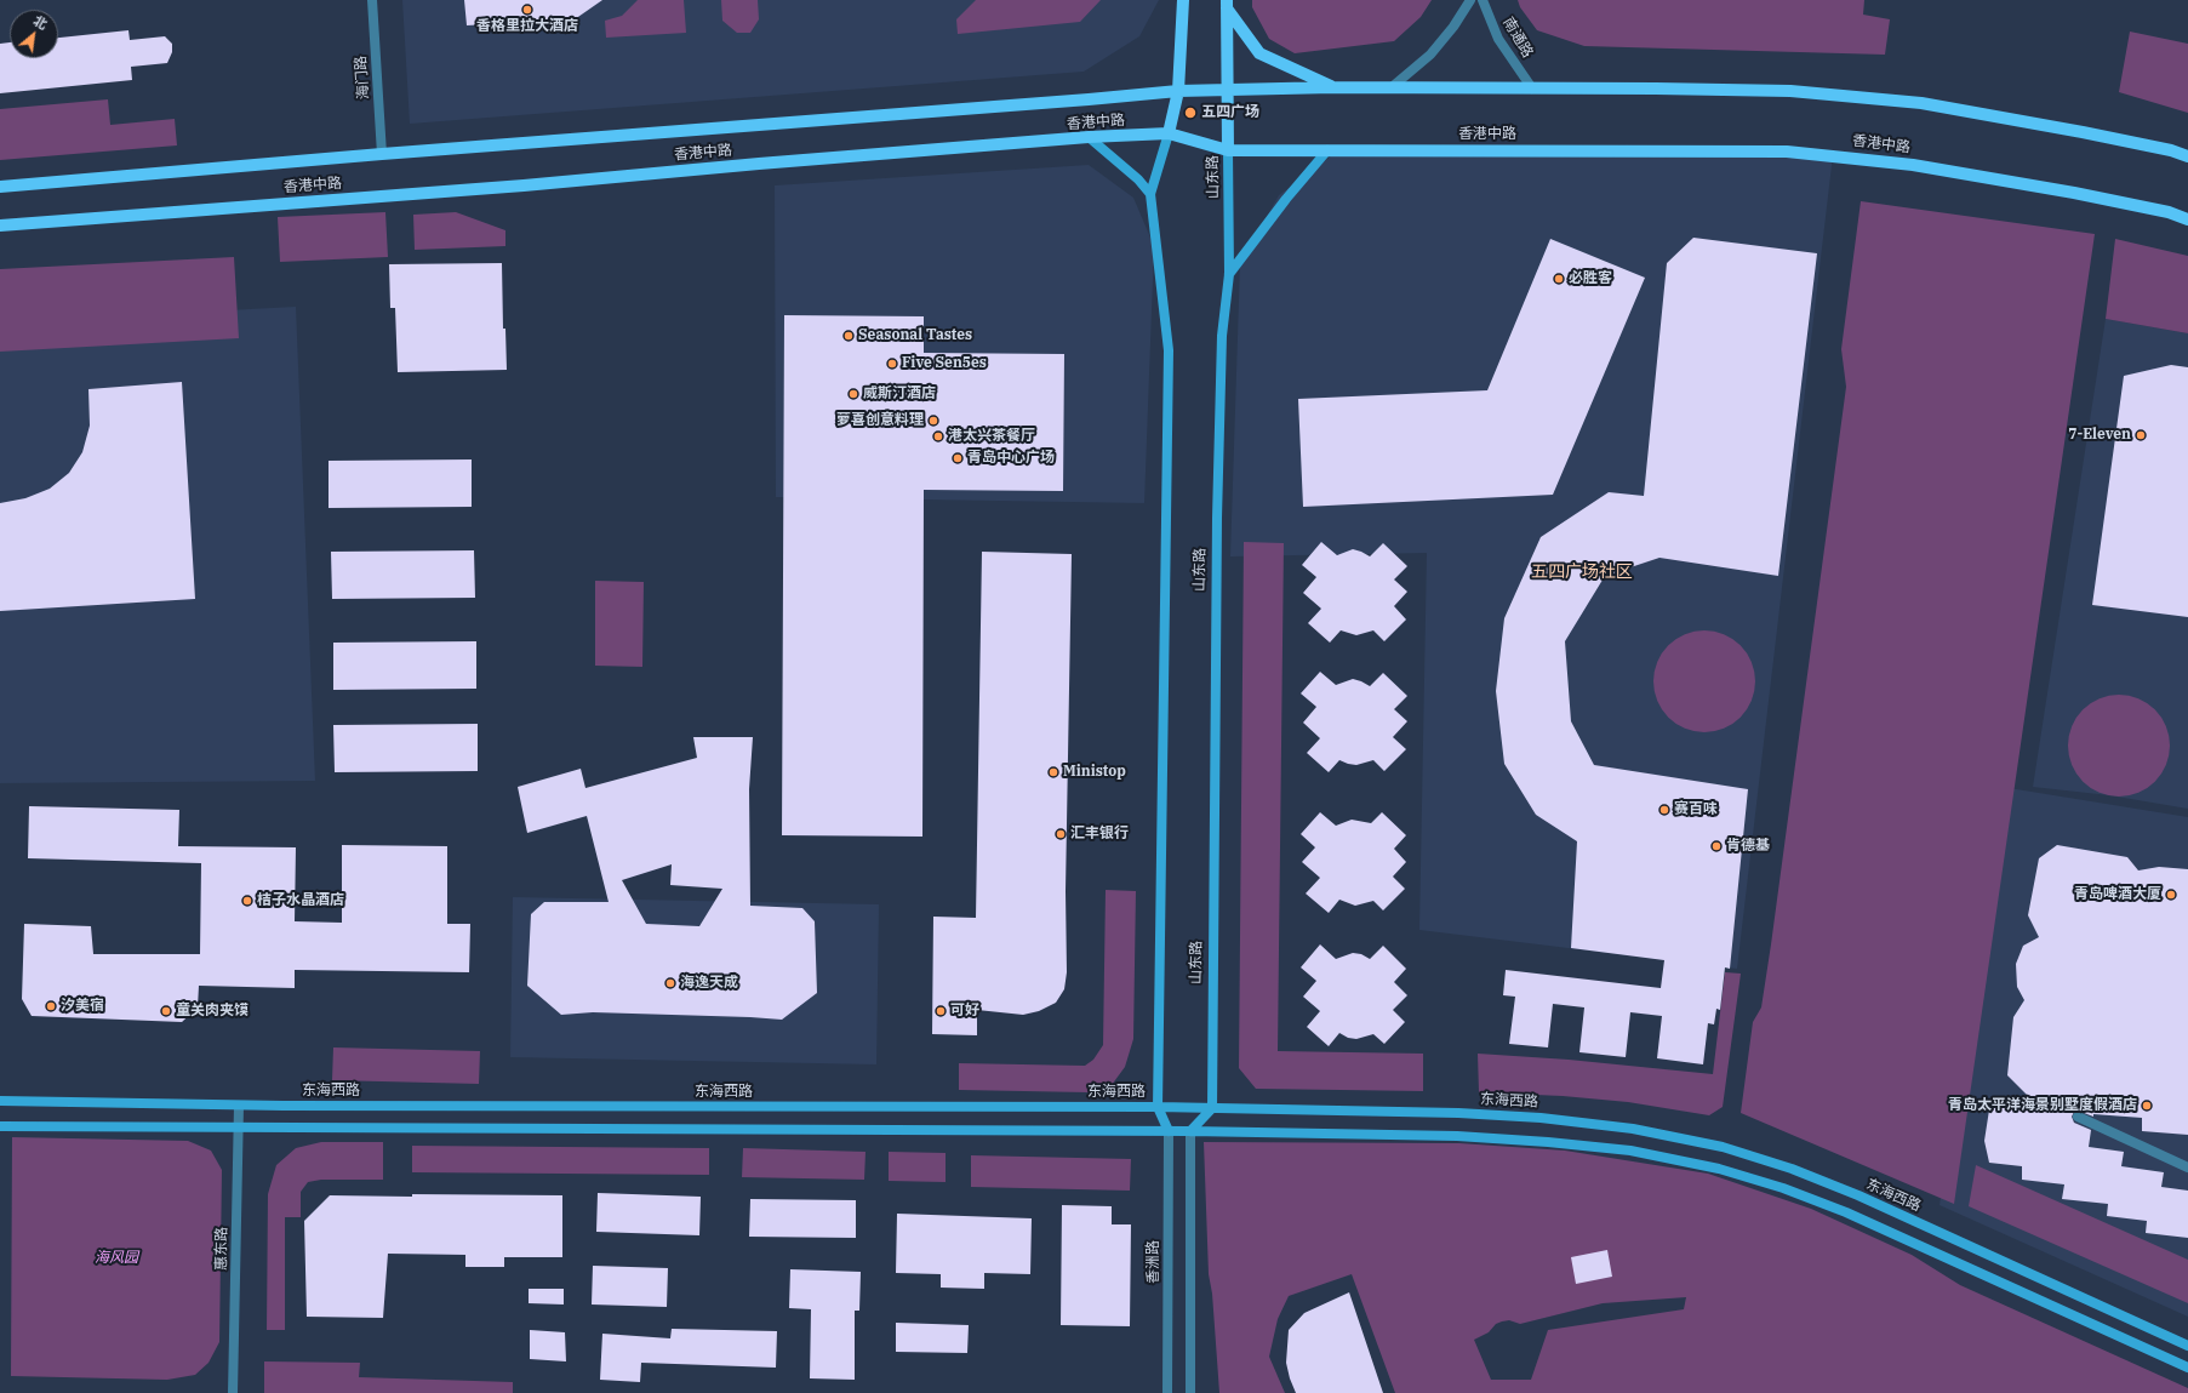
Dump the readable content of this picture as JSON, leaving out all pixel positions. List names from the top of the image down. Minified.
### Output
{"streets":{"main road":["香港中路","山东路","东海西路"],"street":["南通路","海门路","惠东路","香洲路"]},"crossings":[["南通路","香港中路"],["海门路","香港中路"],["香港中路","山东路"],["山东路","东海西路"],["东海西路","惠东路"]],"districts":["五四广场社区"],"parks":["海风园"],"places":["香格里拉大酒店","五四广场","必胜客","Seasonal Tastes","Five Sen5es","威斯汀酒店","萝喜创意料理","7-Eleven","港太兴茶餐厅","青岛中心广场","Ministop","赛百味","汇丰银行","肯德基","青岛啤酒大厦","桔子水晶酒店","海逸天成","汐美宿","童关肉夹馍","可好","青岛太平洋海景别墅度假酒店"],"north":"top right"}
